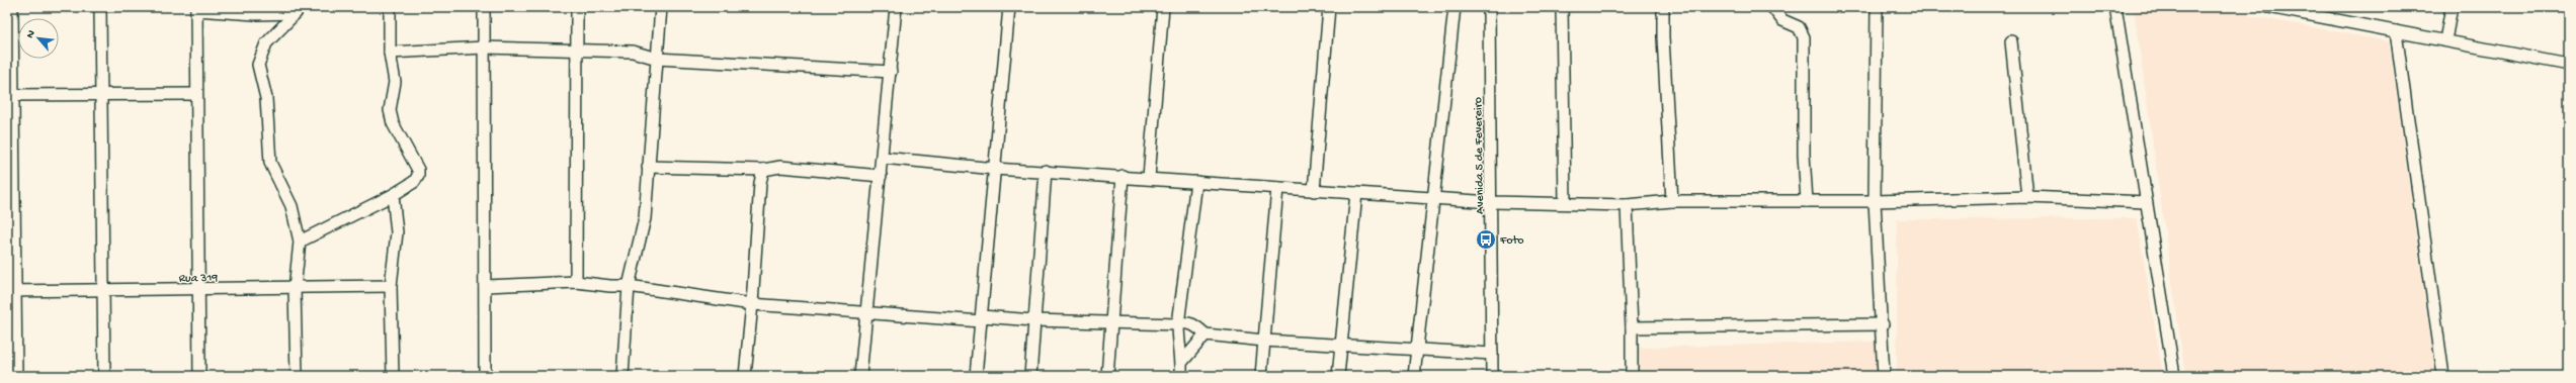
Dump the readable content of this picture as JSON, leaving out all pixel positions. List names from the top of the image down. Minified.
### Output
{"streets":{"street":["Avenida 5 de Fevereiro","Rua 319"]},"places":{"bus stop":["Foto"]},"north":"top left"}
